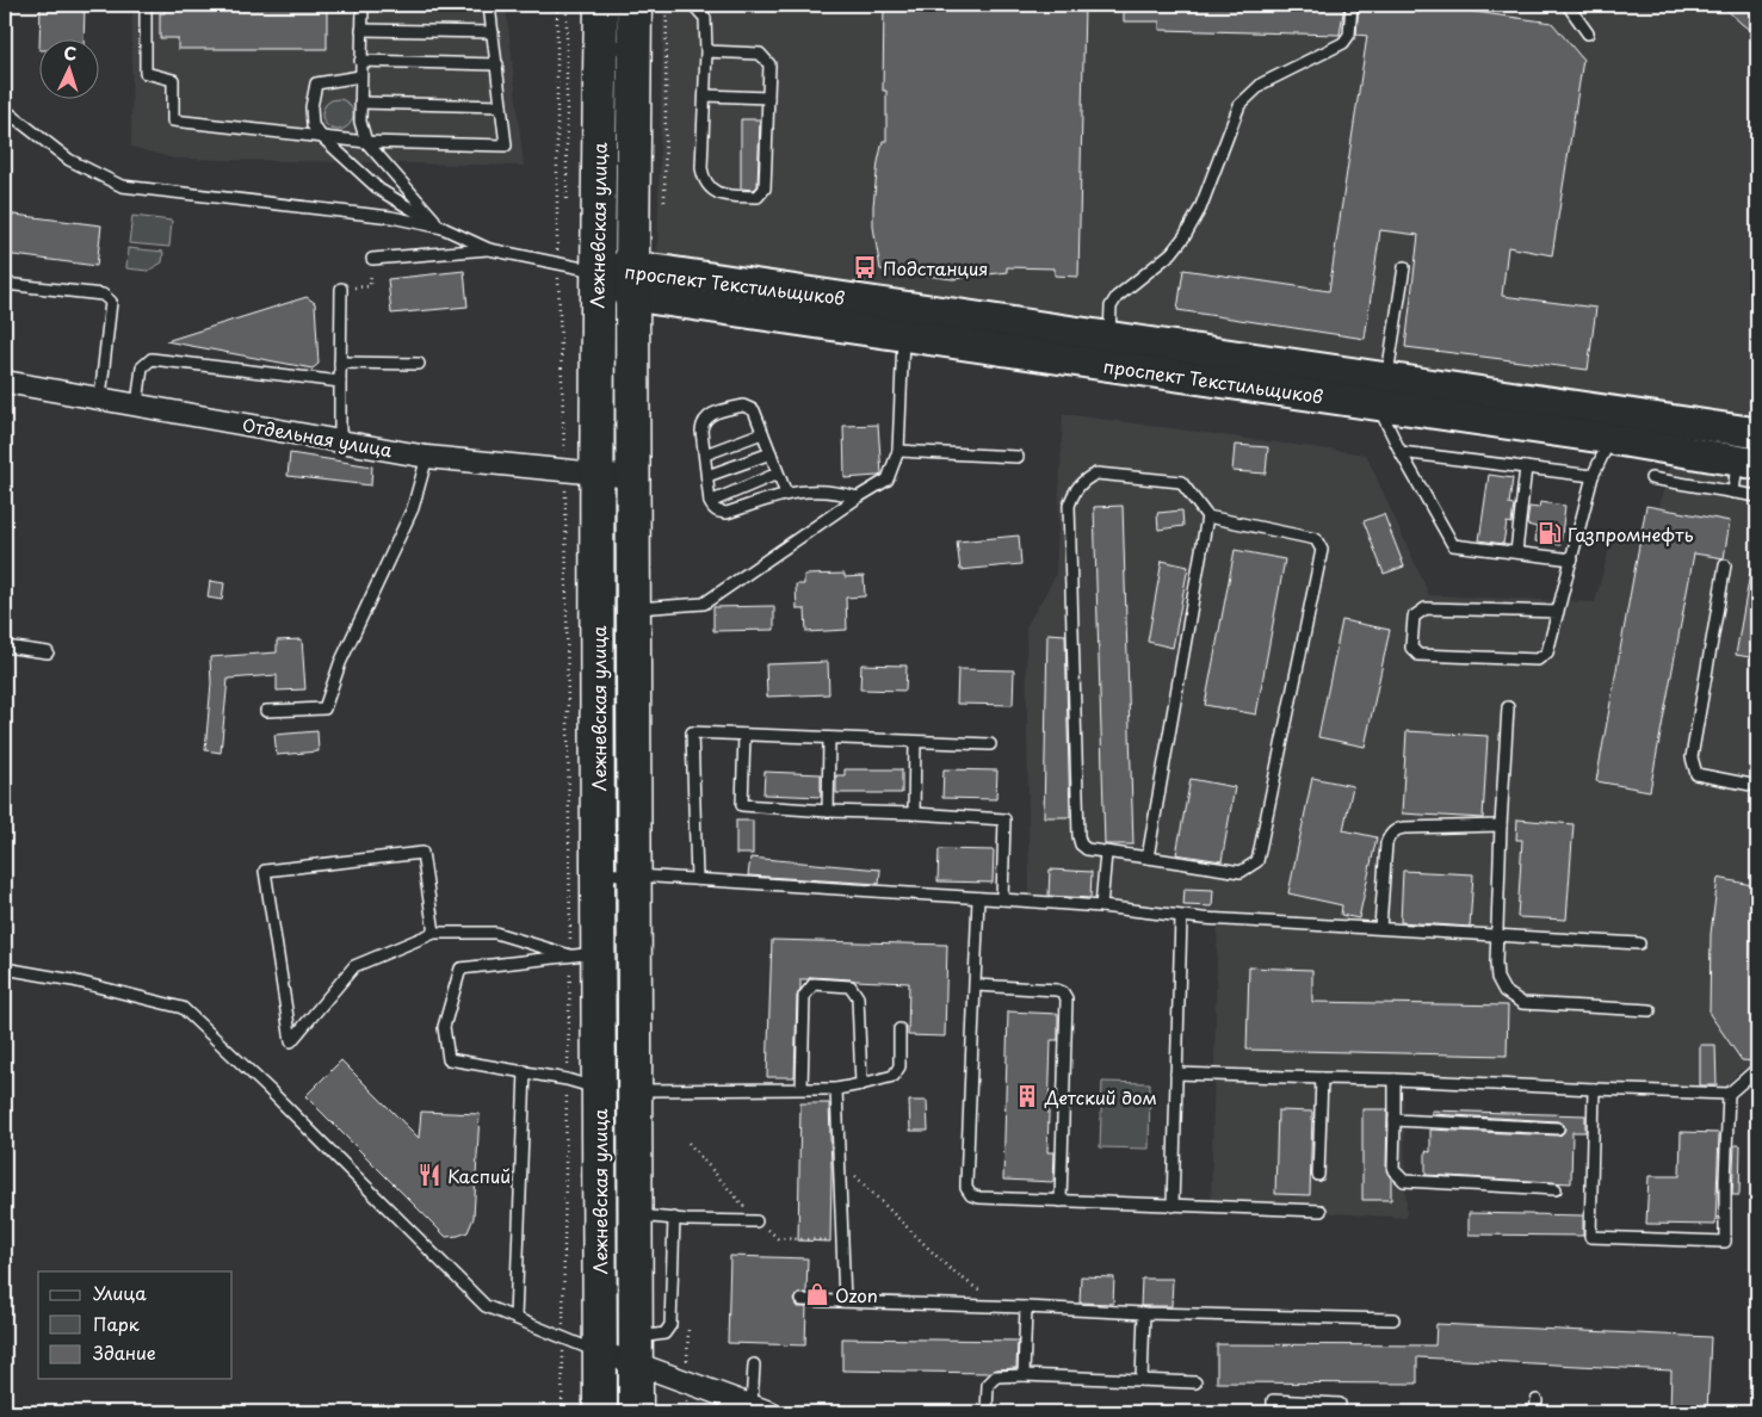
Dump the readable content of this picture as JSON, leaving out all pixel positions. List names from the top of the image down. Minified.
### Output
{"streets":{"highway":["Лежневская улица"],"main road":["проспект Текстильщиков"],"street":["Отдельная улица"]},"crossings":[["Лежневская улица","проспект Текстильщиков"],["Лежневская улица","Отдельная улица"]],"places":{"bus stop":["Подстанция"],"fuel station":["Газпромнефть"],"building":["Детский дом"],"restaurant":["Каспий"],"shop":["Ozon"]},"legend":["Улица","Парк","Здание"],"north":"top"}
